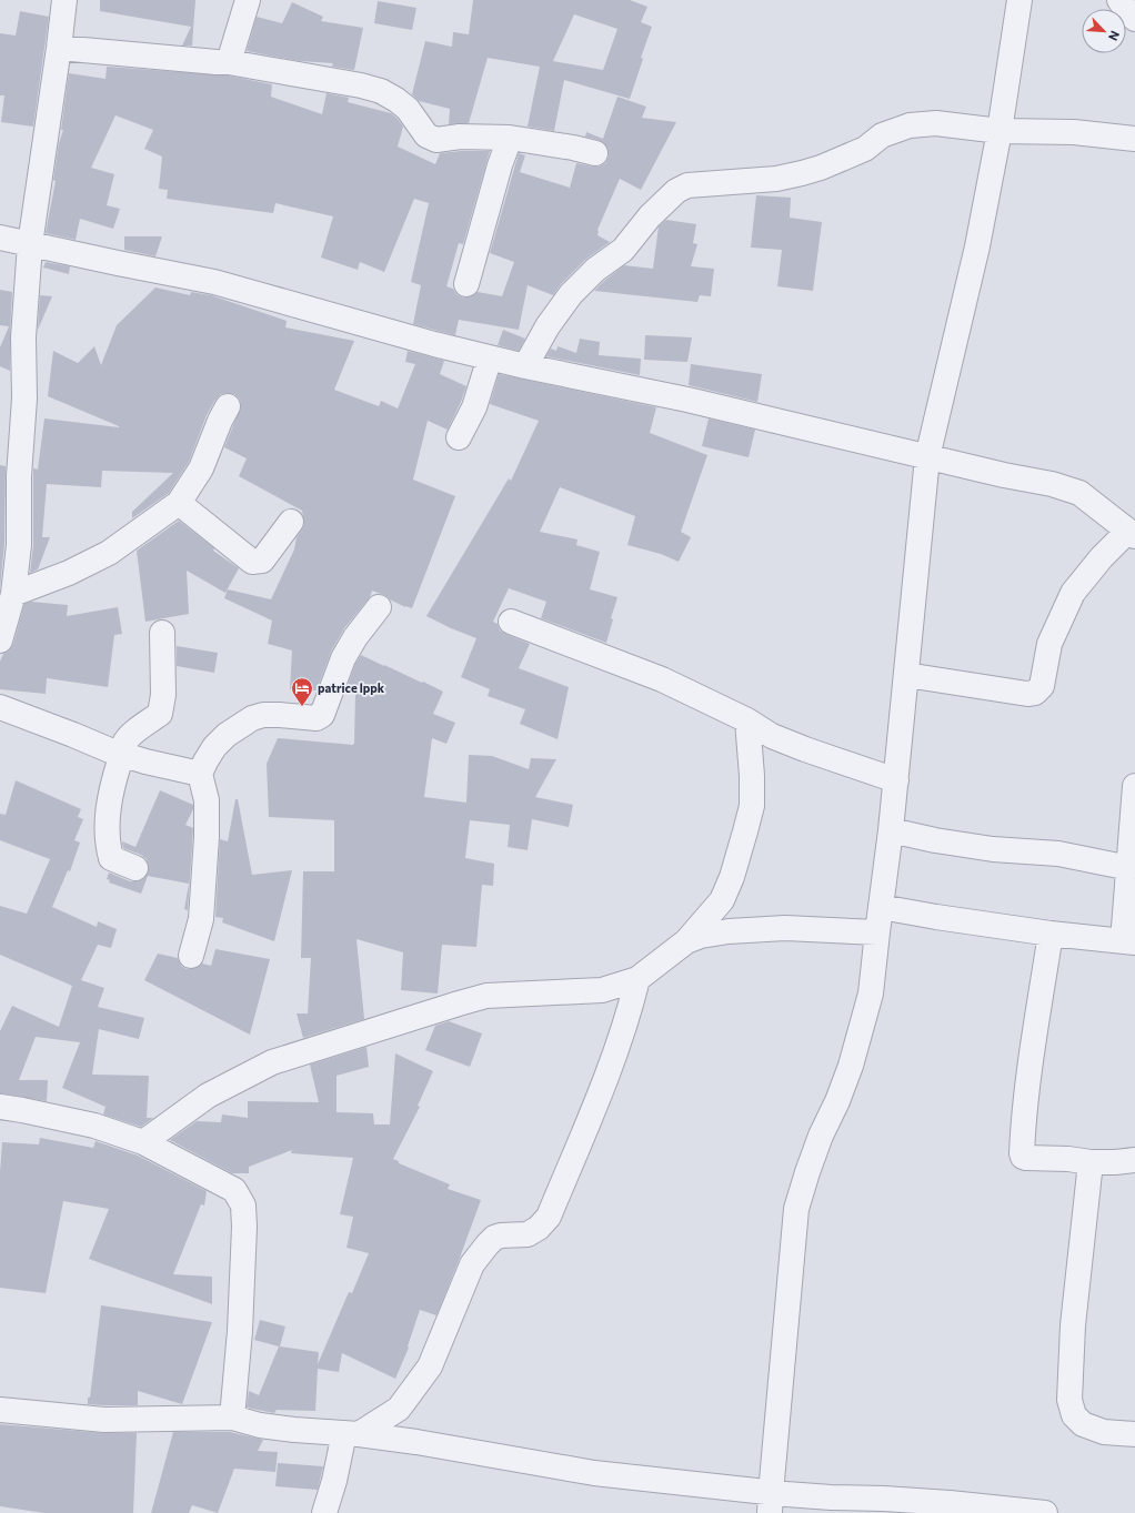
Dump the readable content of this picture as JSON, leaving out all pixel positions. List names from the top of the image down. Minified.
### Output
{"places":{"hotel":["patrice lppk"]},"north":"bottom right"}
